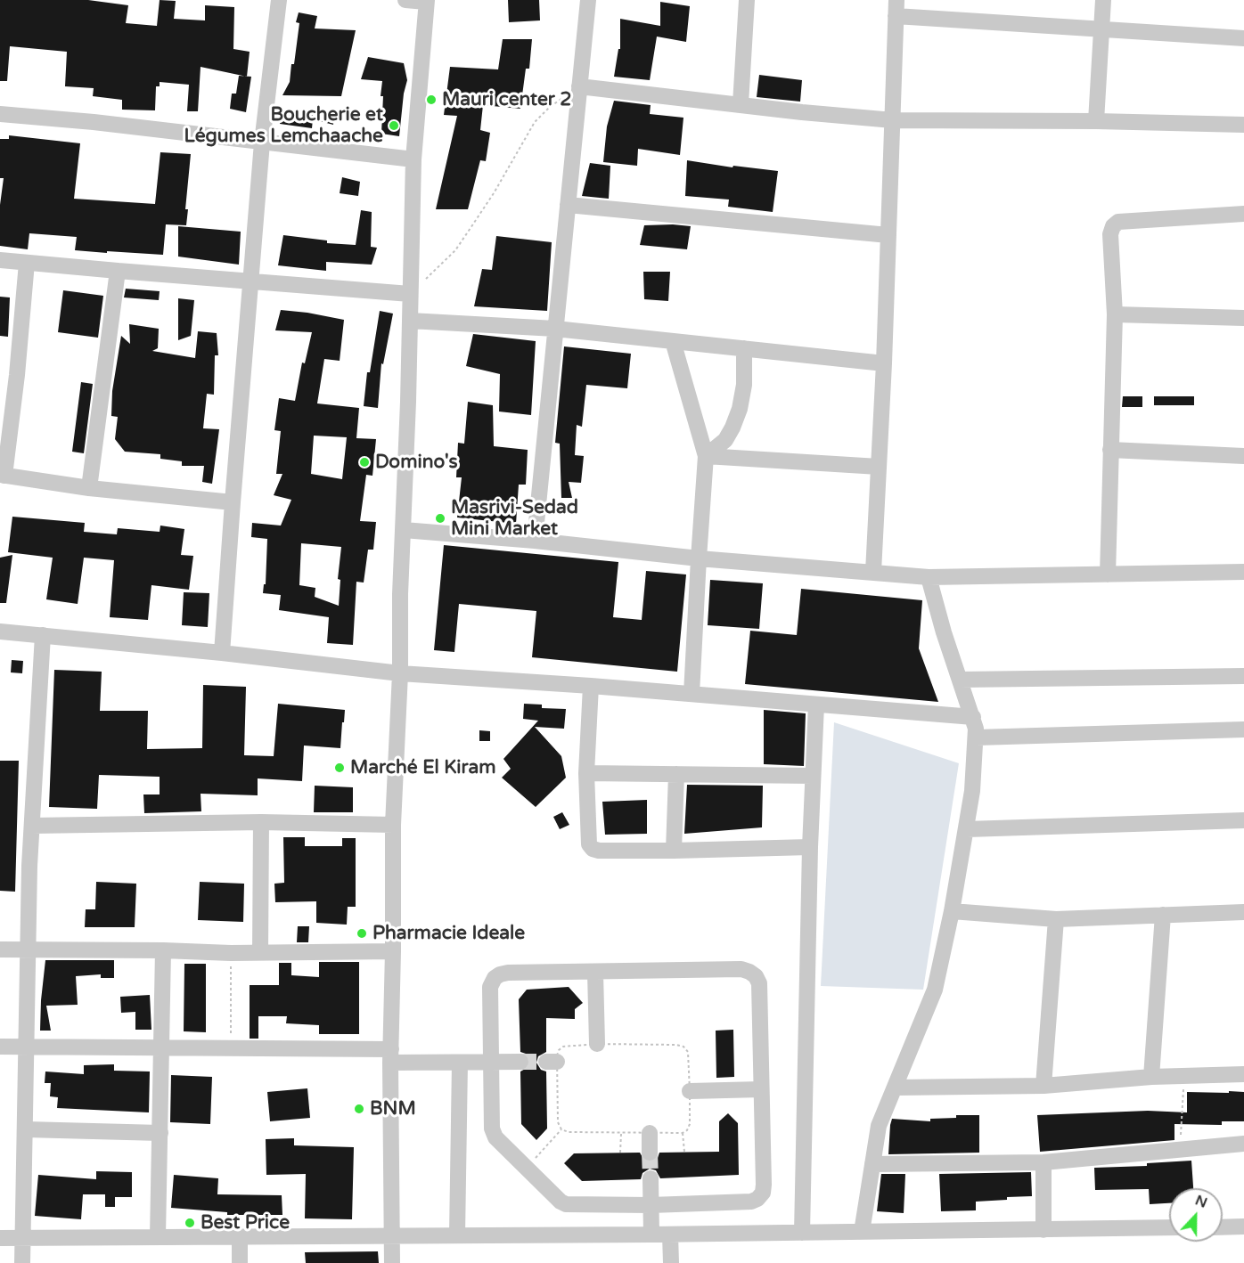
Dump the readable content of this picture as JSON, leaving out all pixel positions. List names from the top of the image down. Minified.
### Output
{"places":["Mauri center 2","Boucherie et Légumes Lemchaache","Domino's","Masrivi-Sedad Mini Market","Marché El Kiram","Pharmacie Ideale","BNM","Best Price"],"north":"top"}
